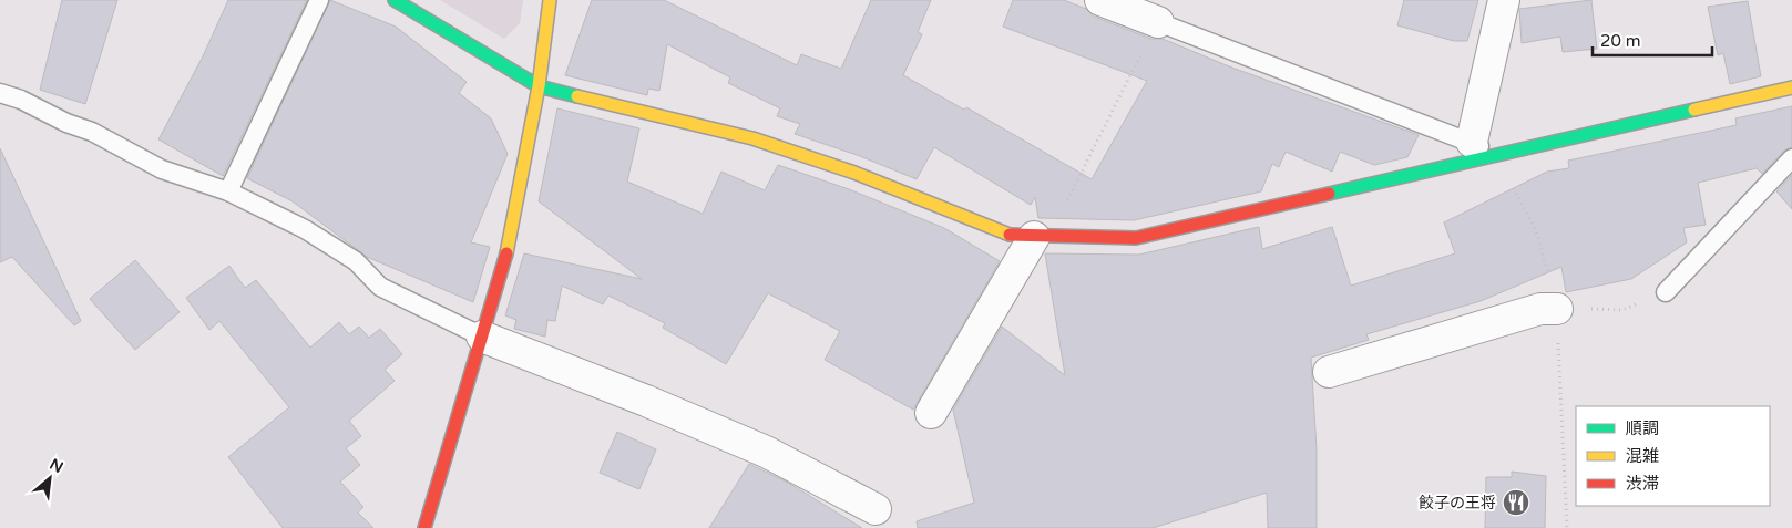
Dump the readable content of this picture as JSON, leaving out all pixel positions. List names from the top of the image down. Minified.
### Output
{"places":{"restaurant":["餃子の王将"]},"legend":["順調","混雑","渋滞"],"scale_bar":"20 m","north":"top right"}
